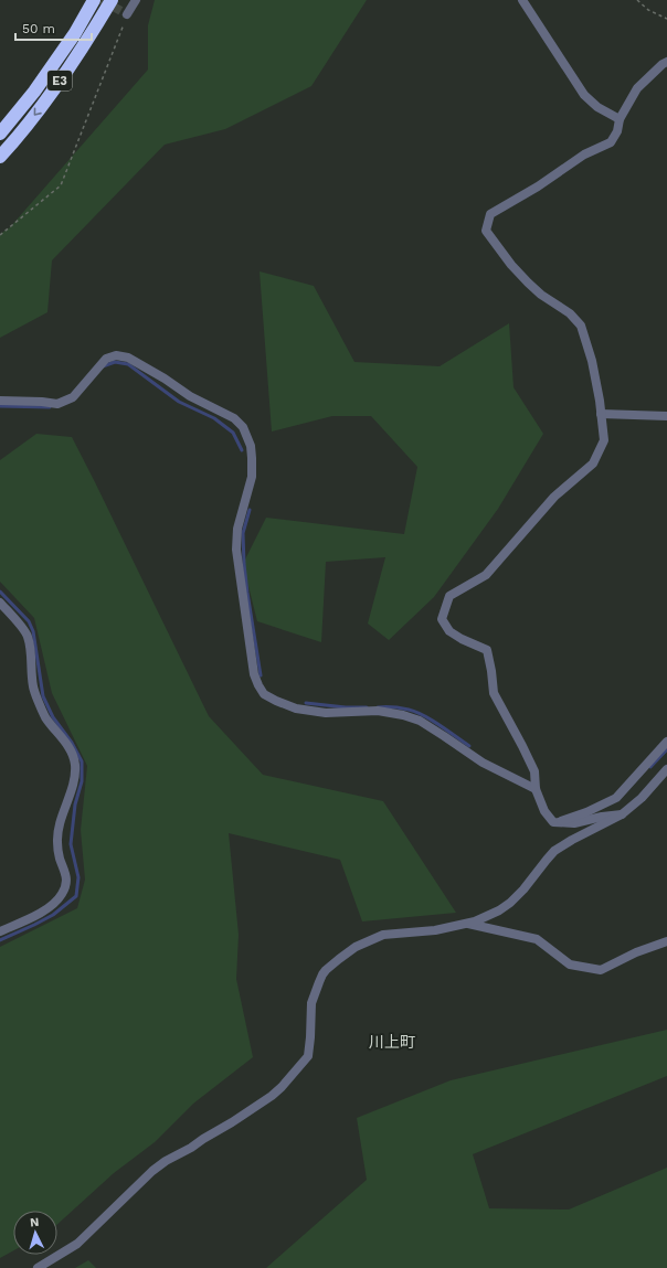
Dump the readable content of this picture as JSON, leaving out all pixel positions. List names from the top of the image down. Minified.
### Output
{"streets":{"highway":["E3"]},"districts":["川上町"],"scale_bar":"50 m","north":"top"}
